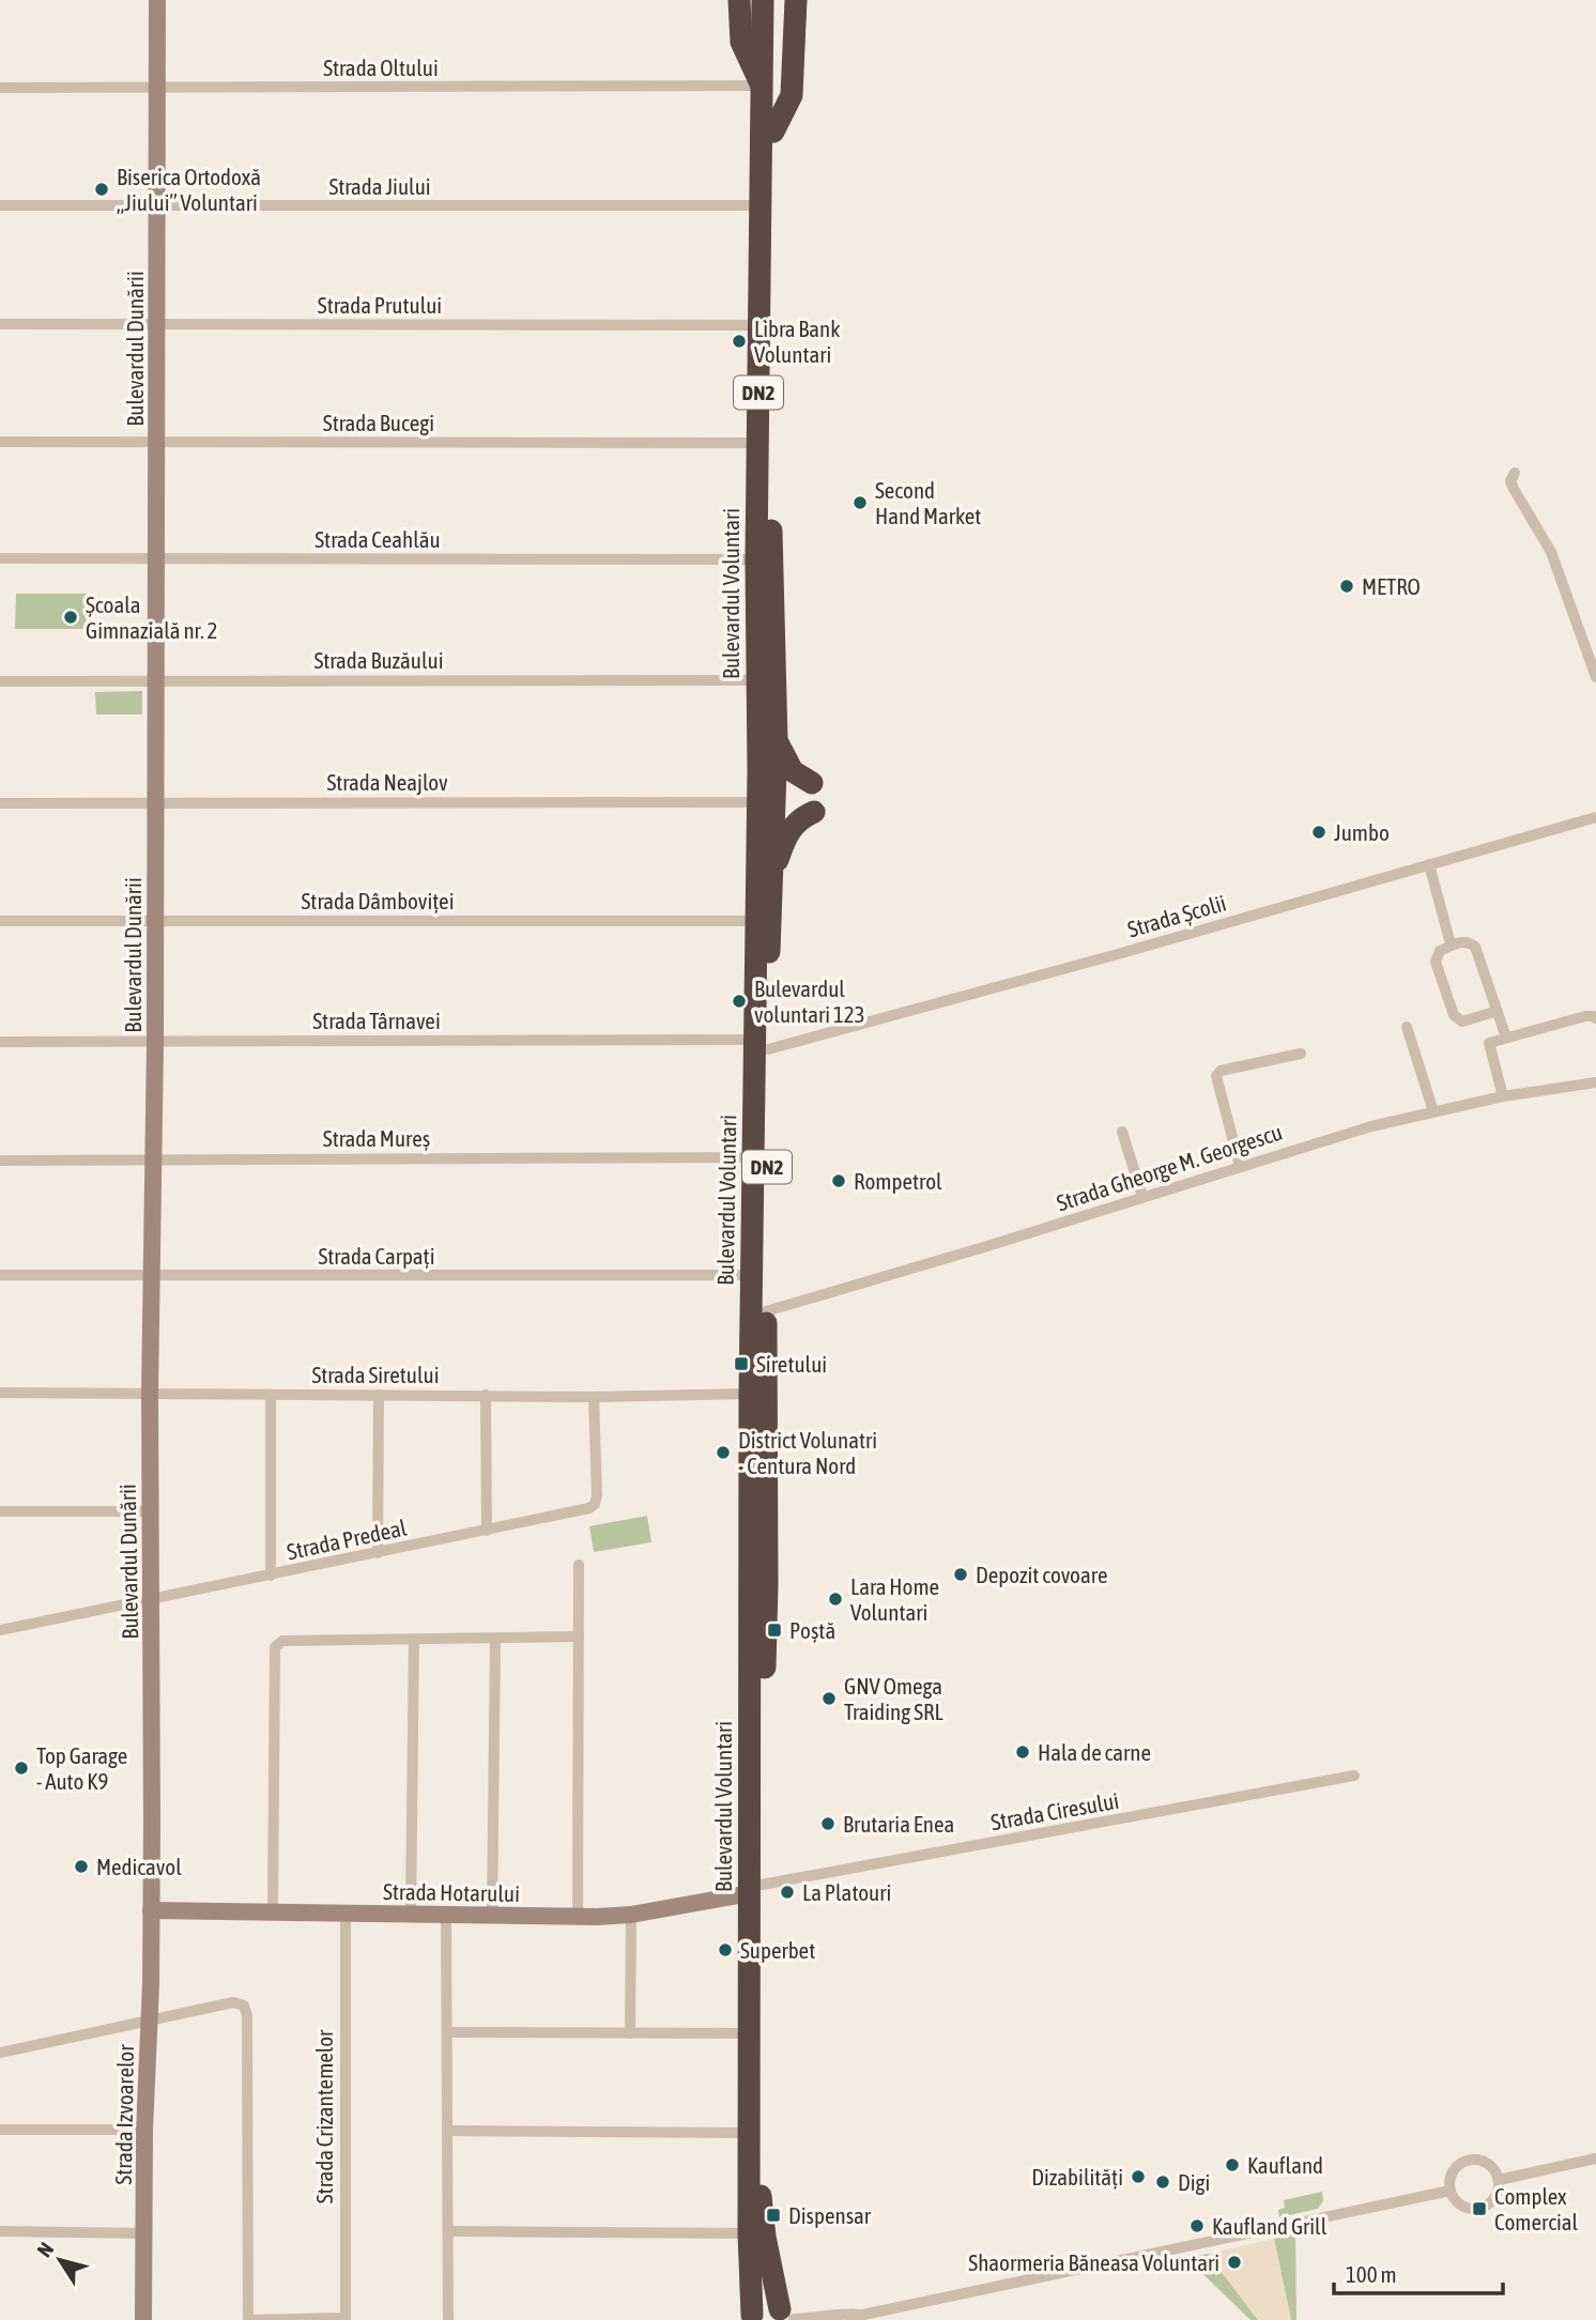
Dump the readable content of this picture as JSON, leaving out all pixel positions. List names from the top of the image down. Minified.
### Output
{"streets":{"highway":["DN2","Bulevardul Voluntari"],"street":["Strada Oltului","Strada Jiului","Strada Prutului","Bulevardul Dunării","Strada Bucegi","Strada Ceahlău","Strada Buzăului","Strada Neajlov","Strada Dâmboviței","Strada Școlii","Strada Târnavei","Strada Mureș","Strada Gheorge M. Georgescu","Strada Carpați","Strada Siretului","Strada Predeal","Strada Ciresului","Strada Hotarului","Strada Izvoarelor","Strada Crizantemelor"]},"crossings":[["Strada Oltului","Bulevardul Dunării"],["Strada Oltului","DN2"],["Strada Oltului","Bulevardul Voluntari"],["Strada Jiului","Bulevardul Dunării"],["Strada Jiului","Bulevardul Voluntari"],["Strada Prutului","Bulevardul Dunării"],["Strada Prutului","Bulevardul Voluntari"],["Bulevardul Dunării","Strada Bucegi"],["Bulevardul Dunării","Strada Ceahlău"],["Bulevardul Dunării","Strada Buzăului"],["Bulevardul Dunării","Strada Neajlov"],["Bulevardul Dunării","Strada Dâmboviței"],["Bulevardul Dunării","Strada Târnavei"],["Bulevardul Dunării","Strada Mureș"],["Bulevardul Dunării","Strada Carpați"],["Bulevardul Dunării","Strada Siretului"],["Bulevardul Dunării","Strada Predeal"],["Bulevardul Dunării","Strada Hotarului"],["Bulevardul Dunării","Strada Izvoarelor"],["DN2","Bulevardul Voluntari"],["Strada Bucegi","Bulevardul Voluntari"],["Strada Ceahlău","Bulevardul Voluntari"],["Bulevardul Voluntari","Strada Buzăului"],["Bulevardul Voluntari","Strada Neajlov"],["Bulevardul Voluntari","Strada Dâmboviței"],["Bulevardul Voluntari","Strada Școlii"],["Bulevardul Voluntari","Strada Târnavei"],["Bulevardul Voluntari","Strada Mureș"],["Bulevardul Voluntari","Strada Gheorge M. Georgescu"],["Bulevardul Voluntari","Strada Carpați"],["Bulevardul Voluntari","Strada Siretului"],["Bulevardul Voluntari","Strada Ciresului"],["Bulevardul Voluntari","Strada Hotarului"],["Strada Școlii","Strada Târnavei"],["Strada Siretului","Strada Predeal"],["Strada Ciresului","Strada Hotarului"],["Strada Hotarului","Strada Izvoarelor"],["Strada Hotarului","Strada Crizantemelor"]],"places":{"other":["Biserica Ortodoxă „Jiului” Voluntari","Libra Bank Voluntari","Second Hand Market","METRO","Școala Gimnazială nr. 2","Jumbo","Bulevardul voluntari 123","Rompetrol","District Volunatri - Centura Nord","Depozit covoare","Lara Home Voluntari","GNV Omega Traiding SRL","Hala de carne","Top Garage - Auto K9","Brutaria Enea","Medicavol","La Platouri","Superbet","Kaufland","Dizabilități","Digi","Kaufland Grill","Shaormeria Băneasa Voluntari"],"transit":["Siretului","Poștă","Complex Comercial","Dispensar"]},"scale_bar":"100 m","north":"top left"}
